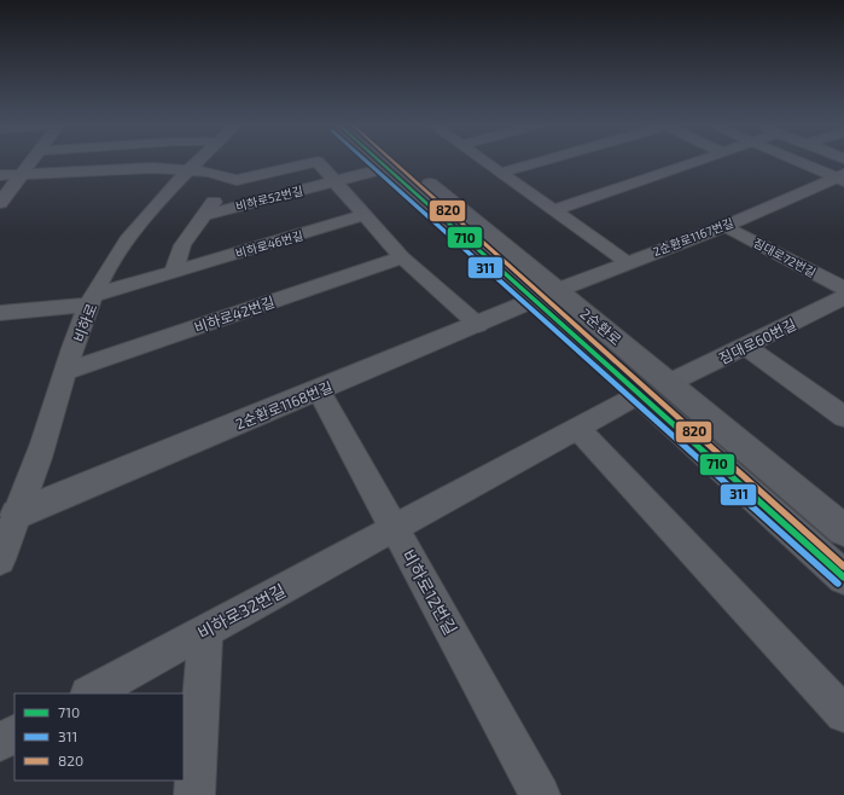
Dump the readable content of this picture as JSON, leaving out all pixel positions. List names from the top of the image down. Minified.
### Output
{"streets":{"main road":["2순환로"],"street":["비하로52번길","2순환로1167번길","비하로46번길","짐대로72번길","비하로42번길","비하로","짐대로60번길","2순환로1168번길","비하로12번길","비하로32번길"]},"crossings":[["비하로52번길","2순환로"],["2순환로1167번길","짐대로72번길"],["2순환로1167번길","2순환로"],["2순환로1167번길","2순환로1168번길"],["비하로46번길","비하로"],["비하로42번길","비하로"],["비하로","2순환로1168번길"],["2순환로","짐대로60번길"],["2순환로","2순환로1168번길"],["2순환로","비하로32번길"],["2순환로1168번길","비하로12번길"],["비하로12번길","비하로32번길"]],"lines":["transit line 710","transit line 311","transit line 820"],"legend":["710","311","820"]}
